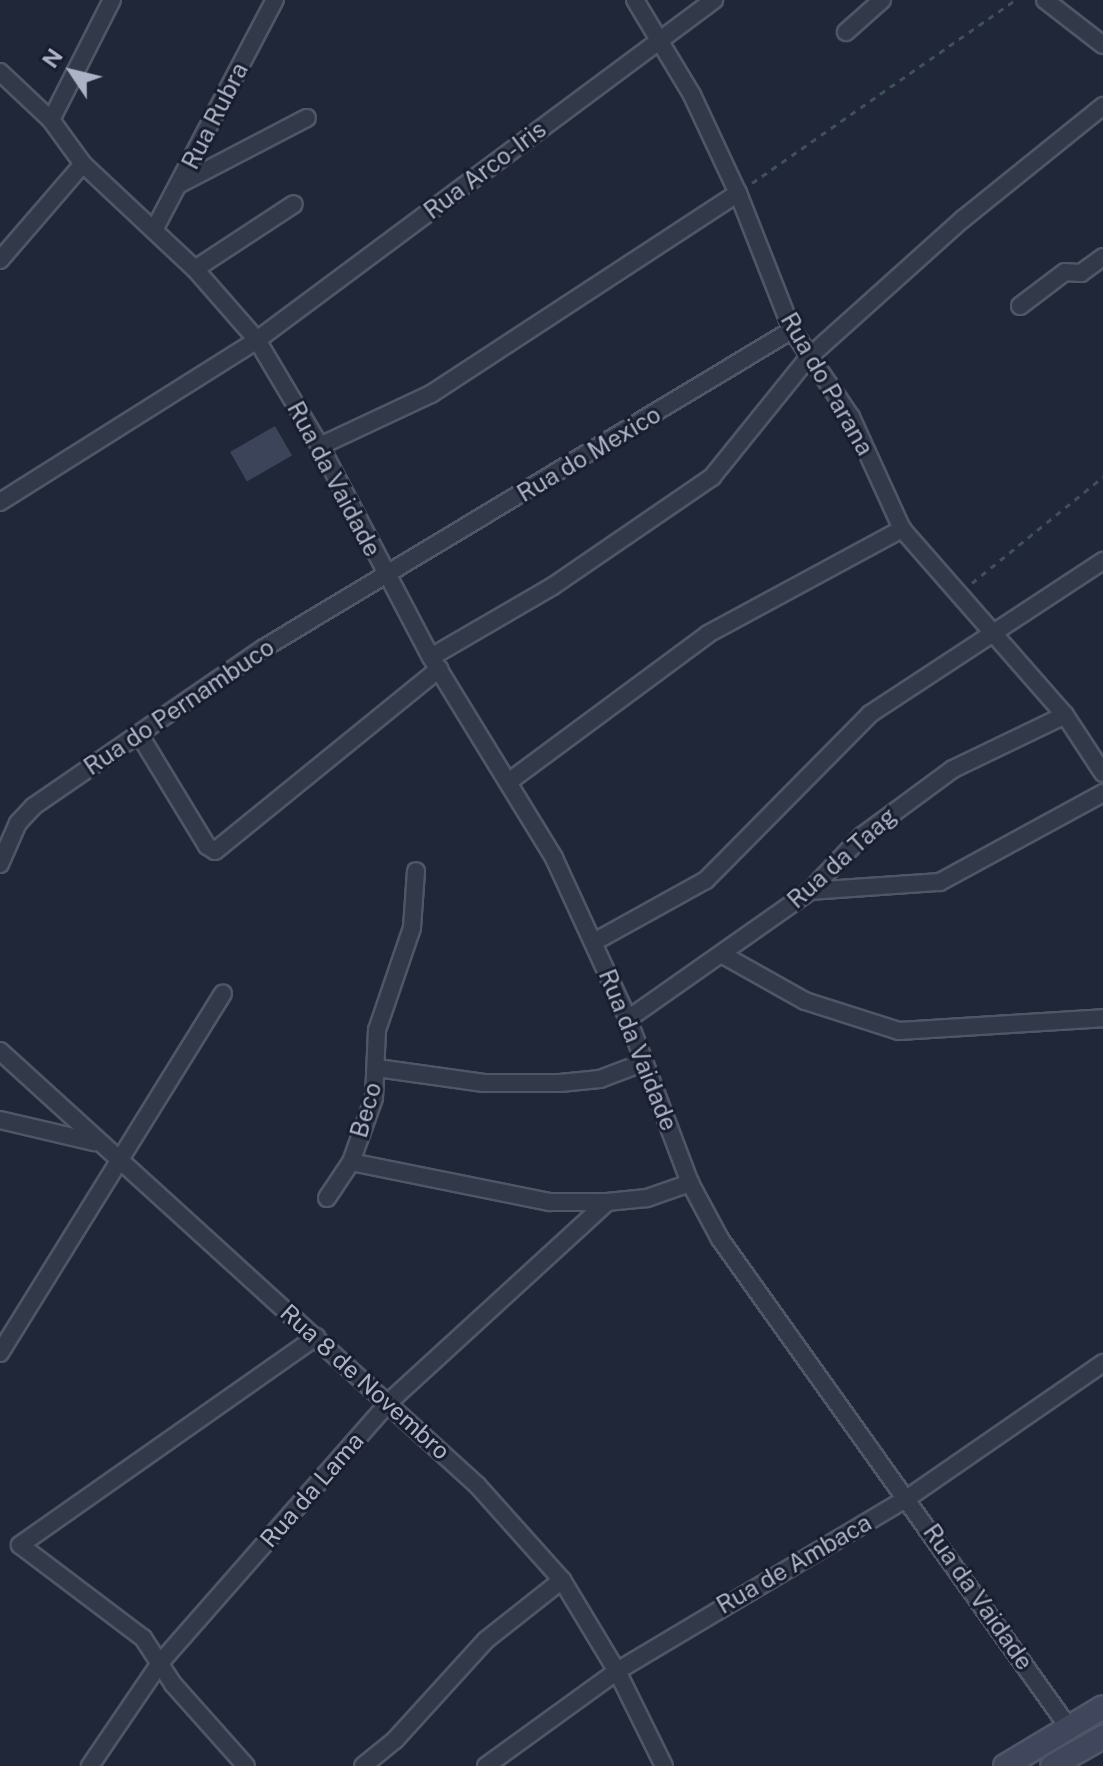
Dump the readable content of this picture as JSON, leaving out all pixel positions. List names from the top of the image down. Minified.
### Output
{"streets":{"street":["Rua Rubra","Rua Arco-Iris","Rua do Parana","Rua do Mexico","Rua da Vaidade","Rua do Pernambuco","Rua da Taag","Beco","Rua 8 de Novembro","Rua da Lama","Rua de Ambaca"]},"crossings":[["Rua Rubra","Rua da Vaidade"],["Rua Arco-Iris","Rua do Parana"],["Rua Arco-Iris","Rua da Vaidade"],["Rua do Parana","Rua do Mexico"],["Rua do Parana","Rua da Taag"],["Rua do Mexico","Rua da Vaidade"],["Rua do Mexico","Rua do Pernambuco"],["Rua da Vaidade","Rua do Pernambuco"],["Rua da Vaidade","Rua da Taag"],["Rua da Vaidade","Beco"],["Rua da Vaidade","Rua de Ambaca"],["Beco","Rua da Lama"],["Rua 8 de Novembro","Rua da Lama"],["Rua 8 de Novembro","Rua de Ambaca"]],"north":"top left"}
